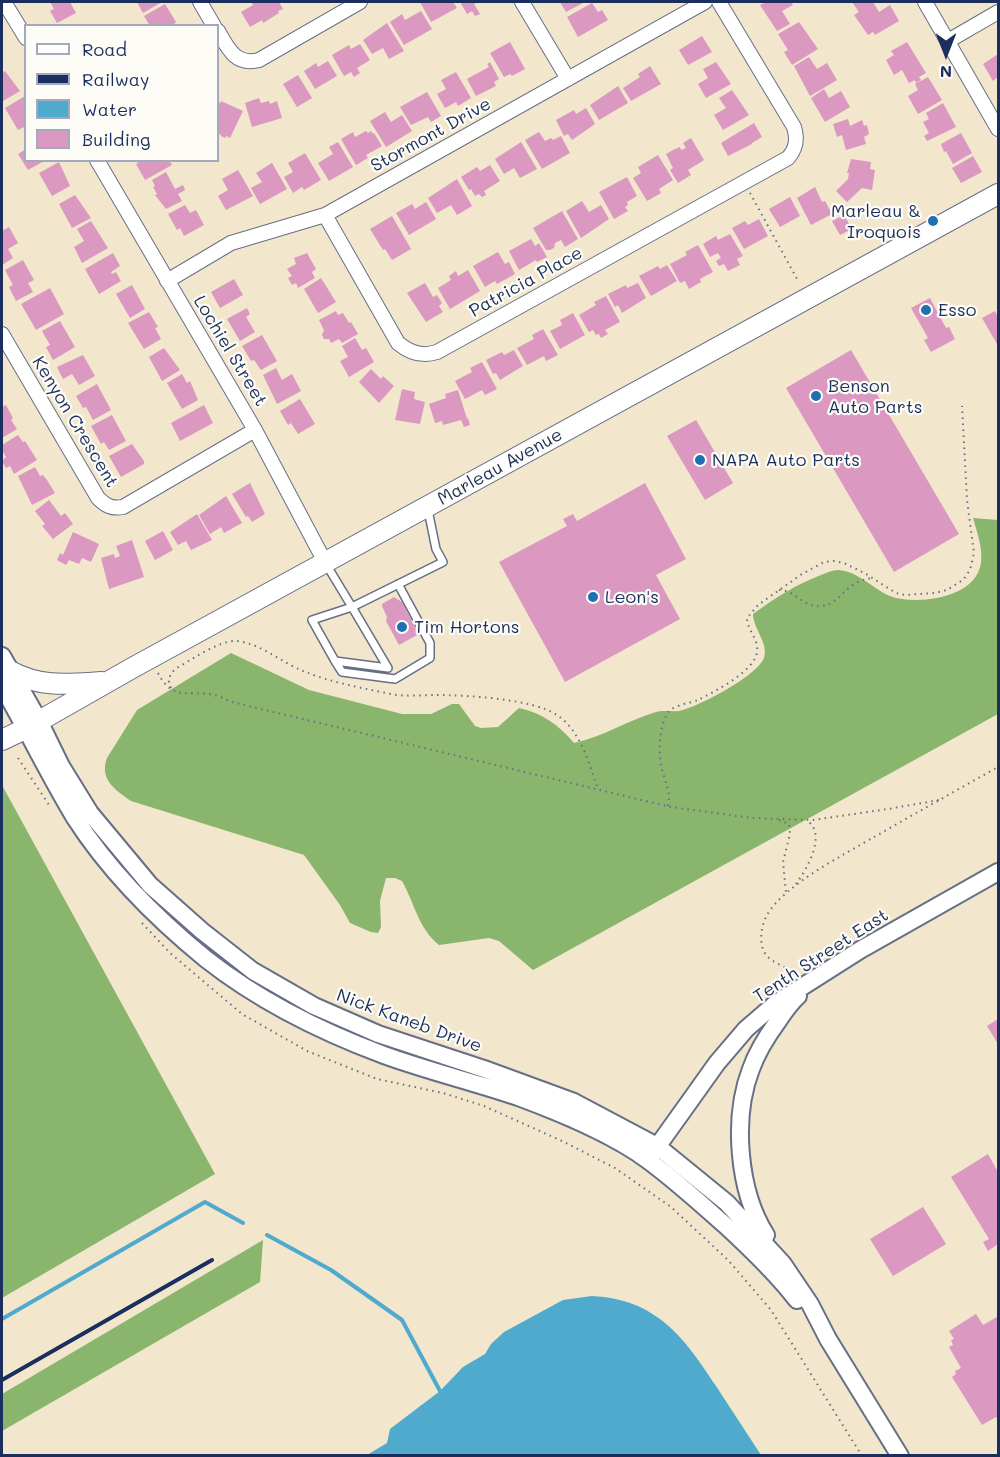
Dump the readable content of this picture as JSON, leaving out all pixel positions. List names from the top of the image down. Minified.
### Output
{"streets":{"main road":["Marleau Avenue"],"street":["Stormont Drive","Patricia Place","Lochiel Street","Kenyon Crescent","Tenth Street East","Nick Kaneb Drive"]},"crossings":[["Stormont Drive","Patricia Place"],["Stormont Drive","Lochiel Street"],["Lochiel Street","Kenyon Crescent"],["Lochiel Street","Marleau Avenue"],["Marleau Avenue","Nick Kaneb Drive"],["Tenth Street East","Nick Kaneb Drive"]],"places":["Marleau & Iroquois","Esso","Benson Auto Parts","NAPA Auto Parts","Leon's","Tim Hortons"],"legend":["Road","Railway","Water","Building"],"north":"bottom"}
